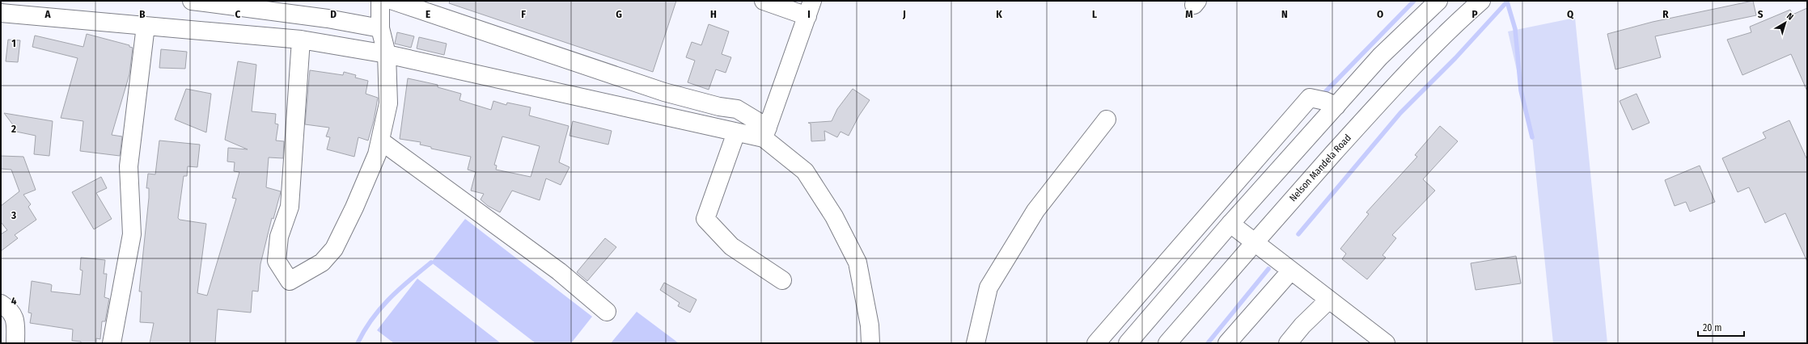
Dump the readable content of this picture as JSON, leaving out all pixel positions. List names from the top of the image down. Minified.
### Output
{"streets":{"street":["Nelson Mandela Road"]},"scale_bar":"20 m","north":"top right","grid":{"columns":["A","B","C","D","E","F","G","H","I","J","K","L","M","N","O","P","Q","R","S"],"rows":["1","2","3","4"]}}
